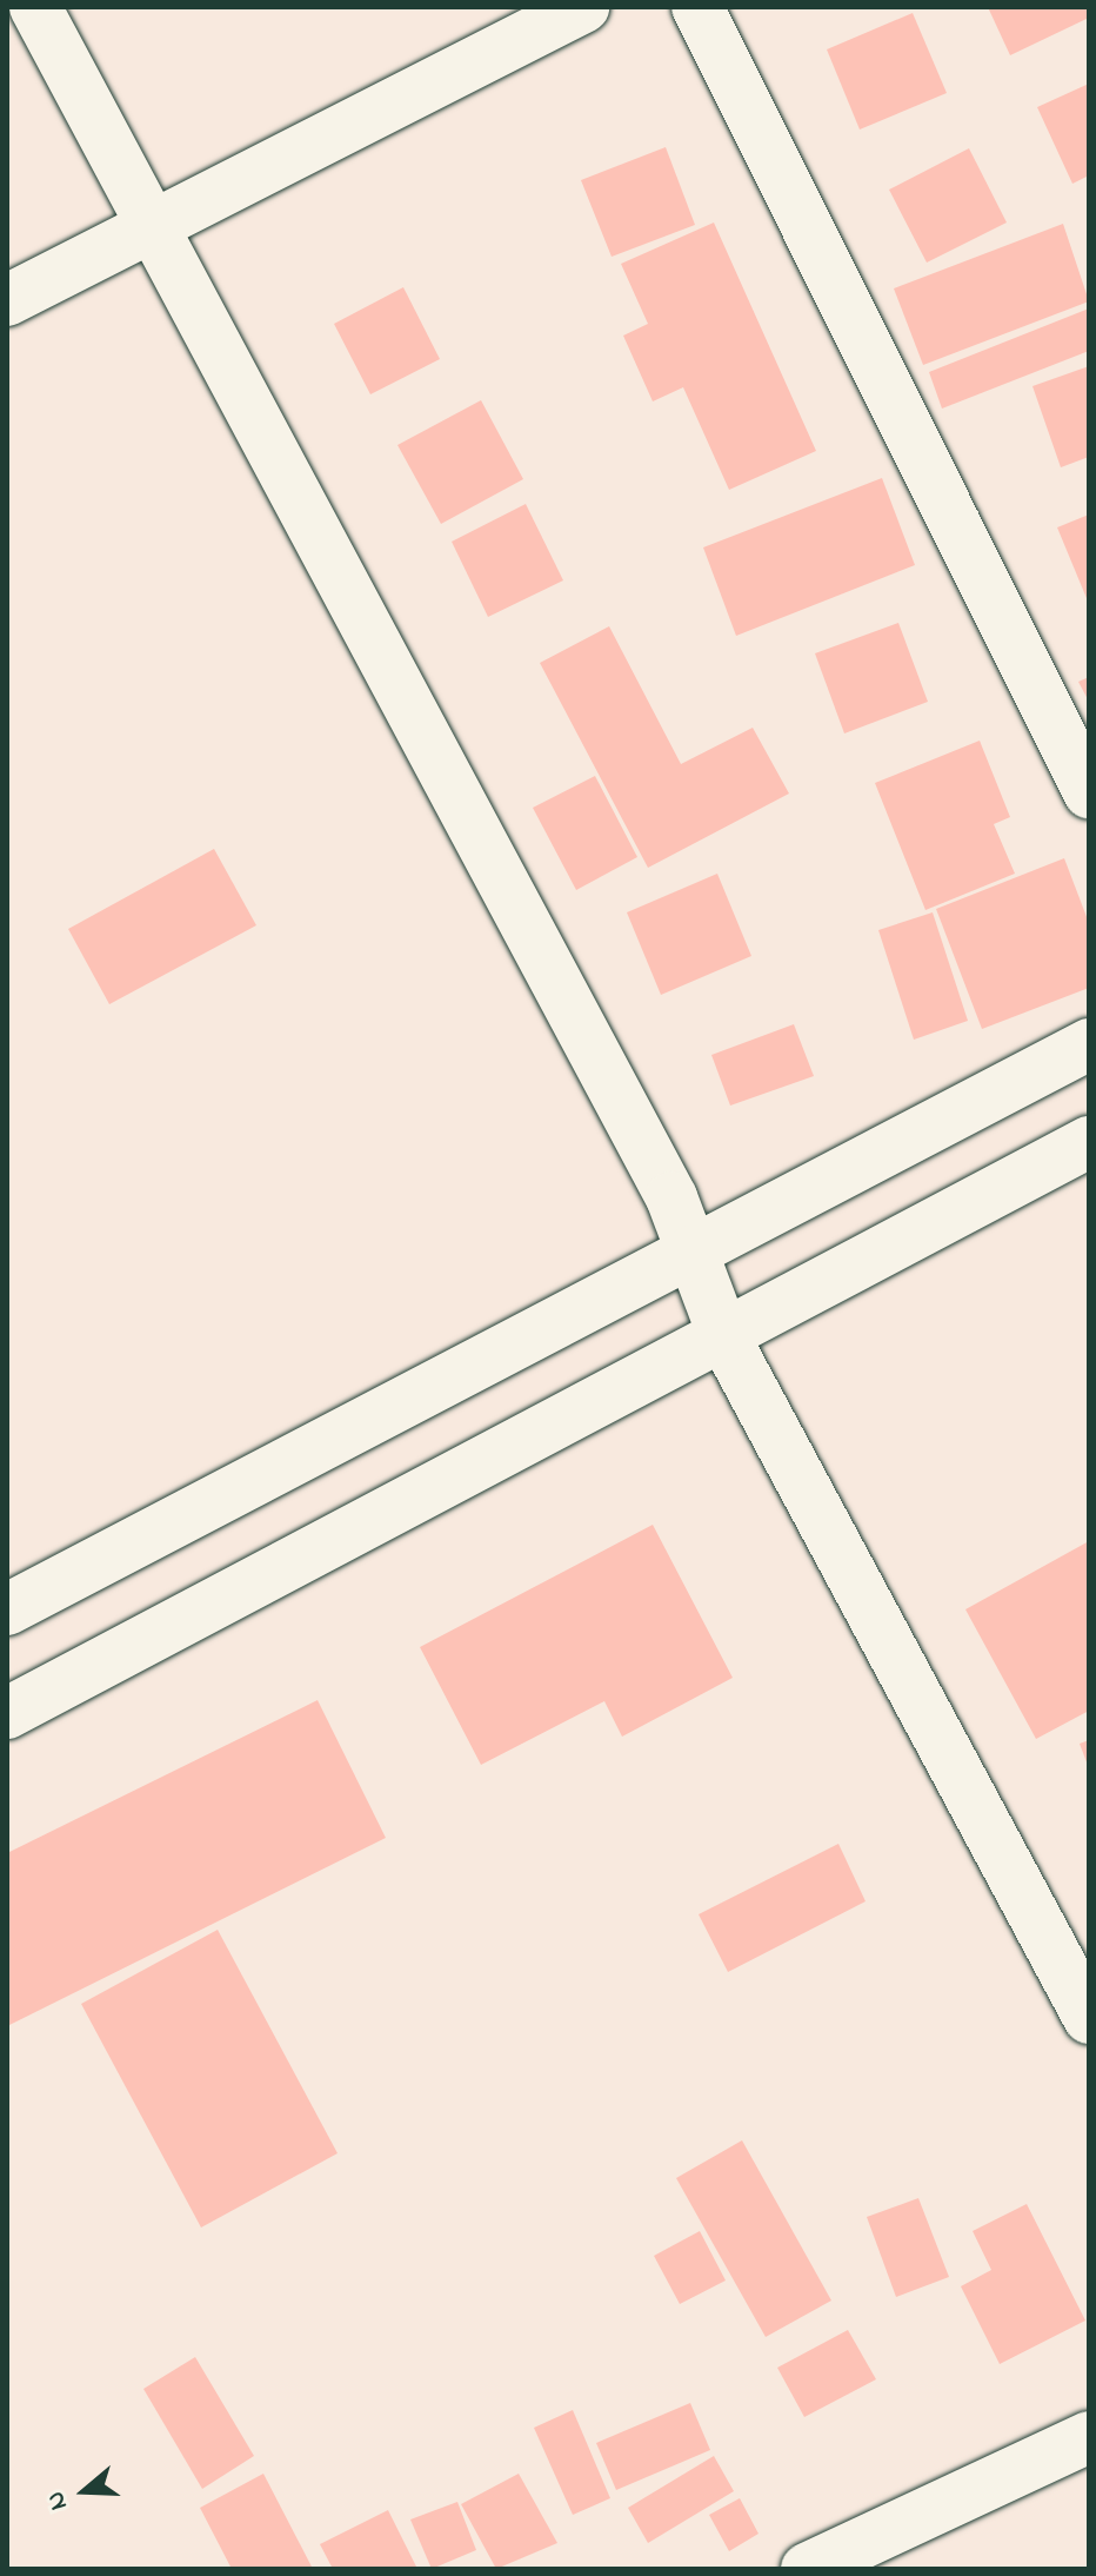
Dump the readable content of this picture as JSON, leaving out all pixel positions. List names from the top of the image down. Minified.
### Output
{"north":"left"}
